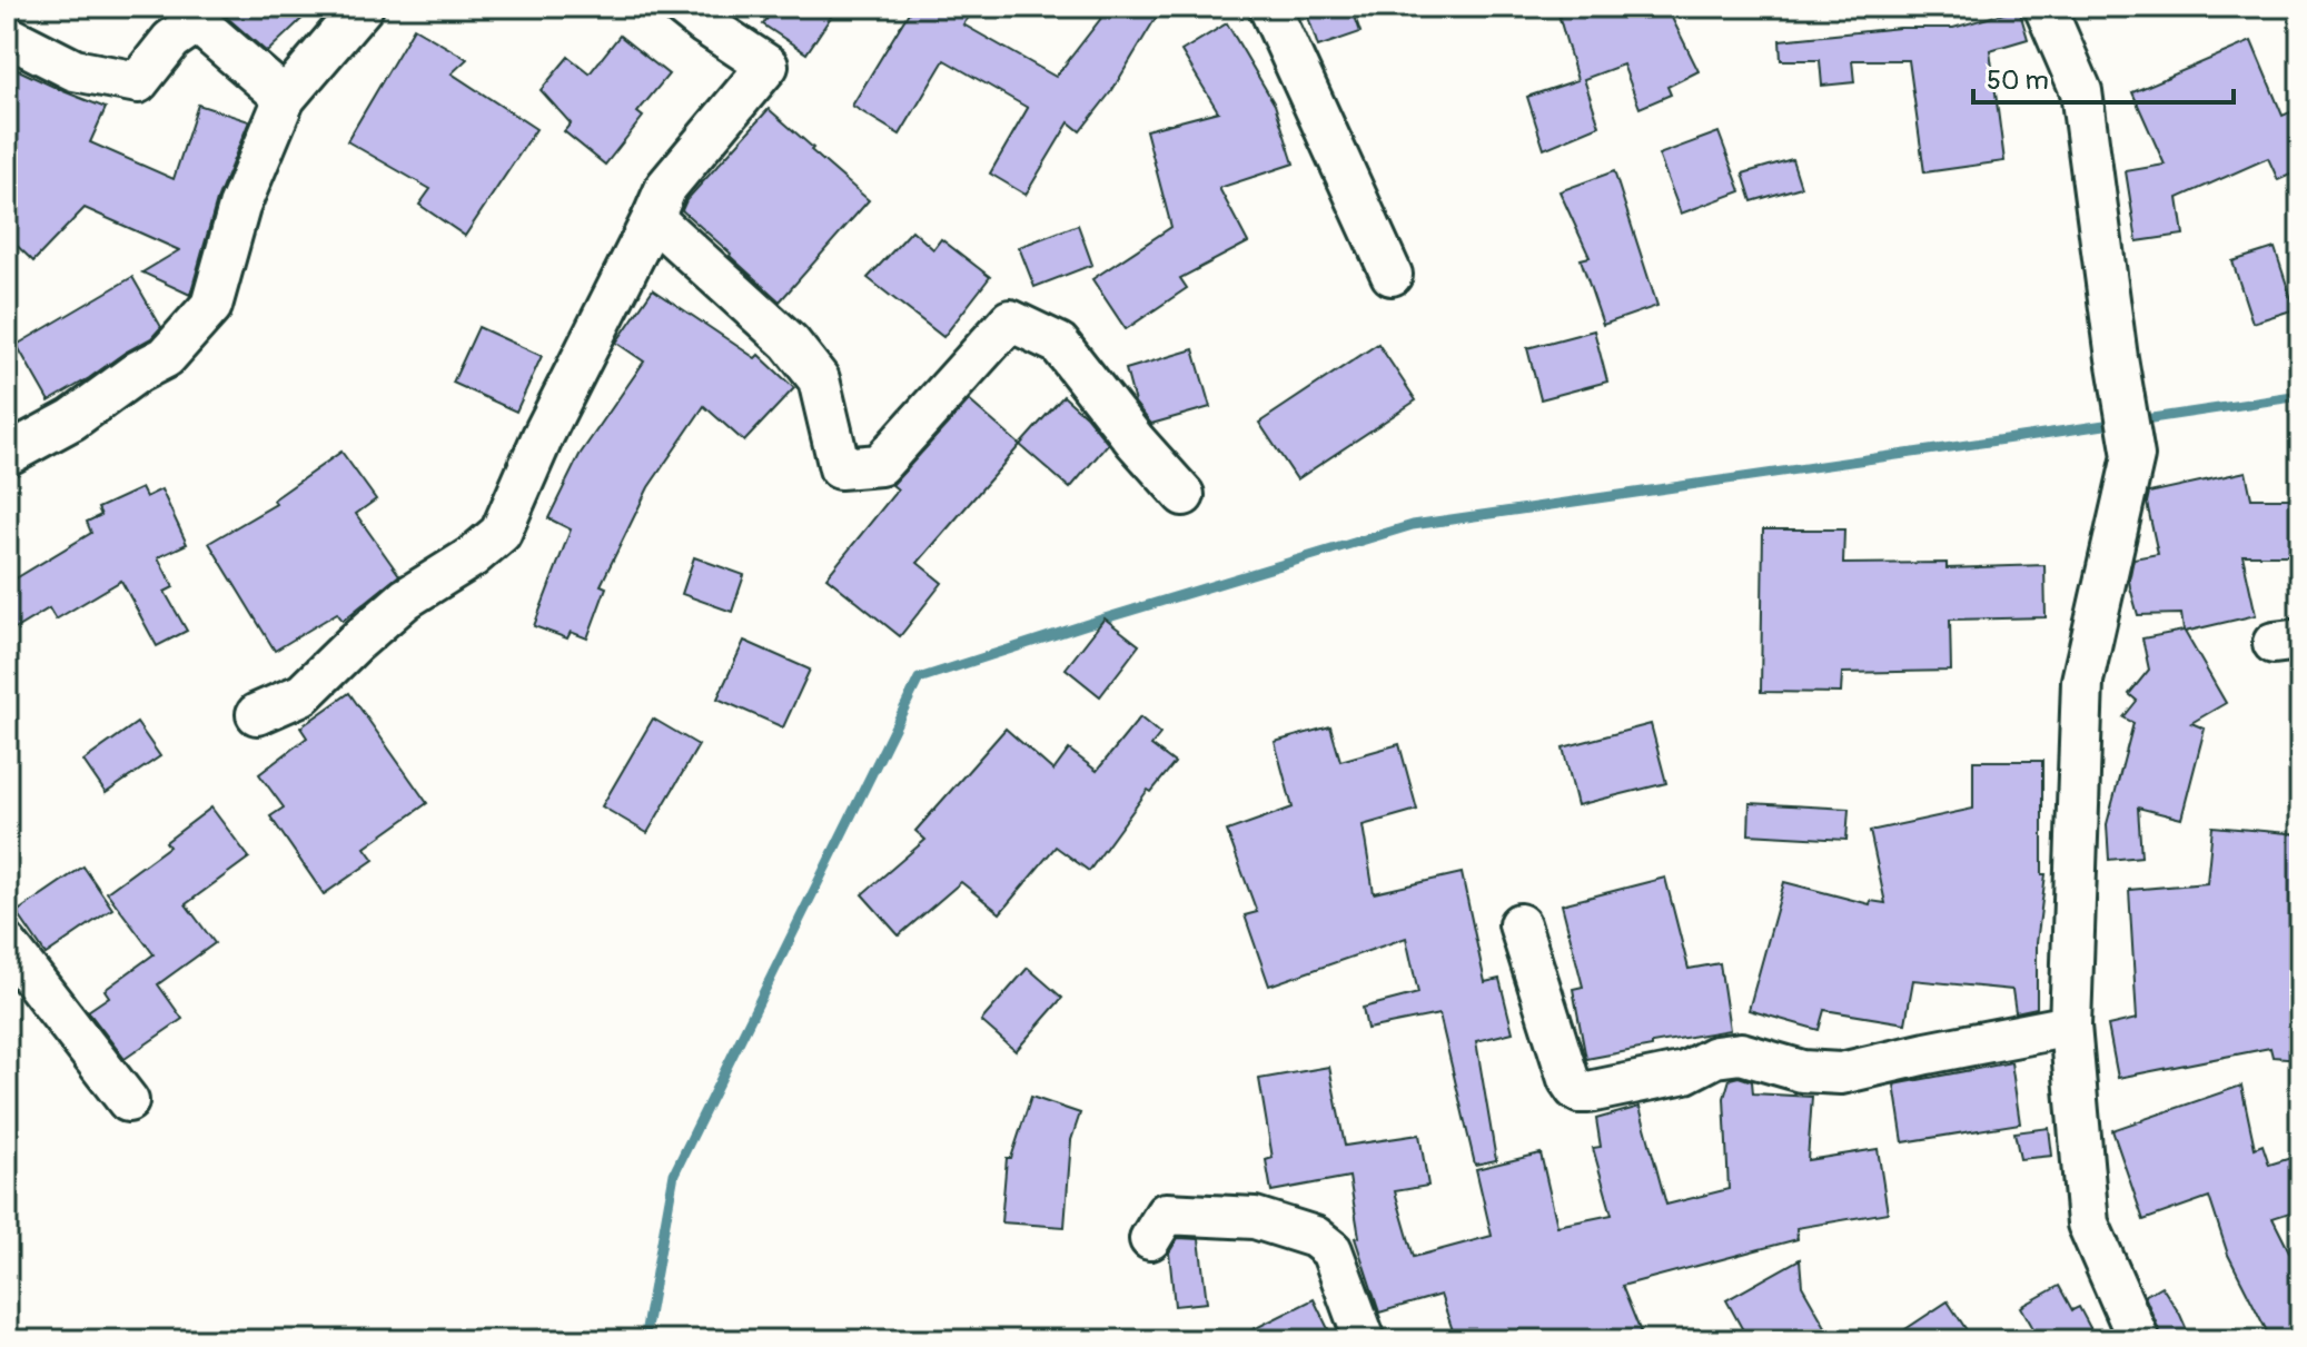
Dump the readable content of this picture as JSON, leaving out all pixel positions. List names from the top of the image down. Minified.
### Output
{"scale_bar":"50 m"}
